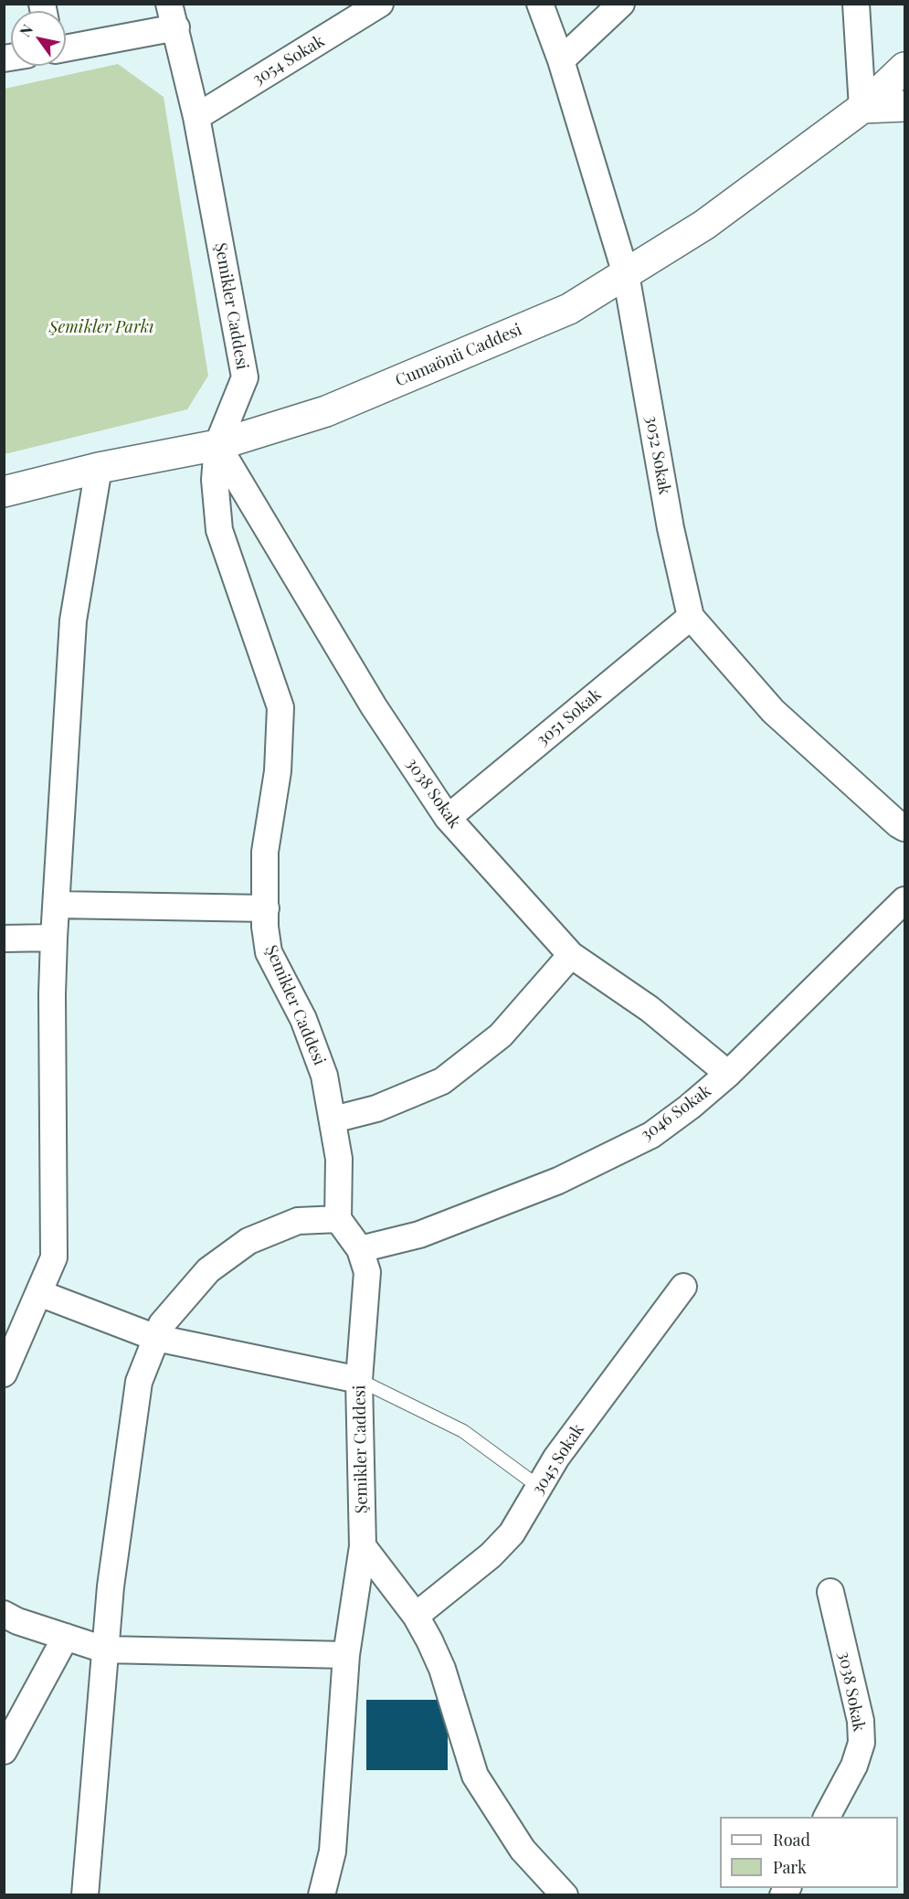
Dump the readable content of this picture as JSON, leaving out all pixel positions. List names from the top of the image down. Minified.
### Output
{"streets":{"street":["3054 Sokak","Şemikler Caddesi","Cumaönü Caddesi","3052 Sokak","3051 Sokak","3038 Sokak","3046 Sokak","3045 Sokak"]},"crossings":[["3054 Sokak","Şemikler Caddesi"],["Şemikler Caddesi","Cumaönü Caddesi"],["Şemikler Caddesi","3038 Sokak"],["Şemikler Caddesi","3046 Sokak"],["Cumaönü Caddesi","3052 Sokak"],["Cumaönü Caddesi","3038 Sokak"],["3052 Sokak","3051 Sokak"],["3051 Sokak","3038 Sokak"],["3038 Sokak","3046 Sokak"]],"parks":["Şemikler Parkı"],"legend":["Road","Park"],"north":"top left"}
